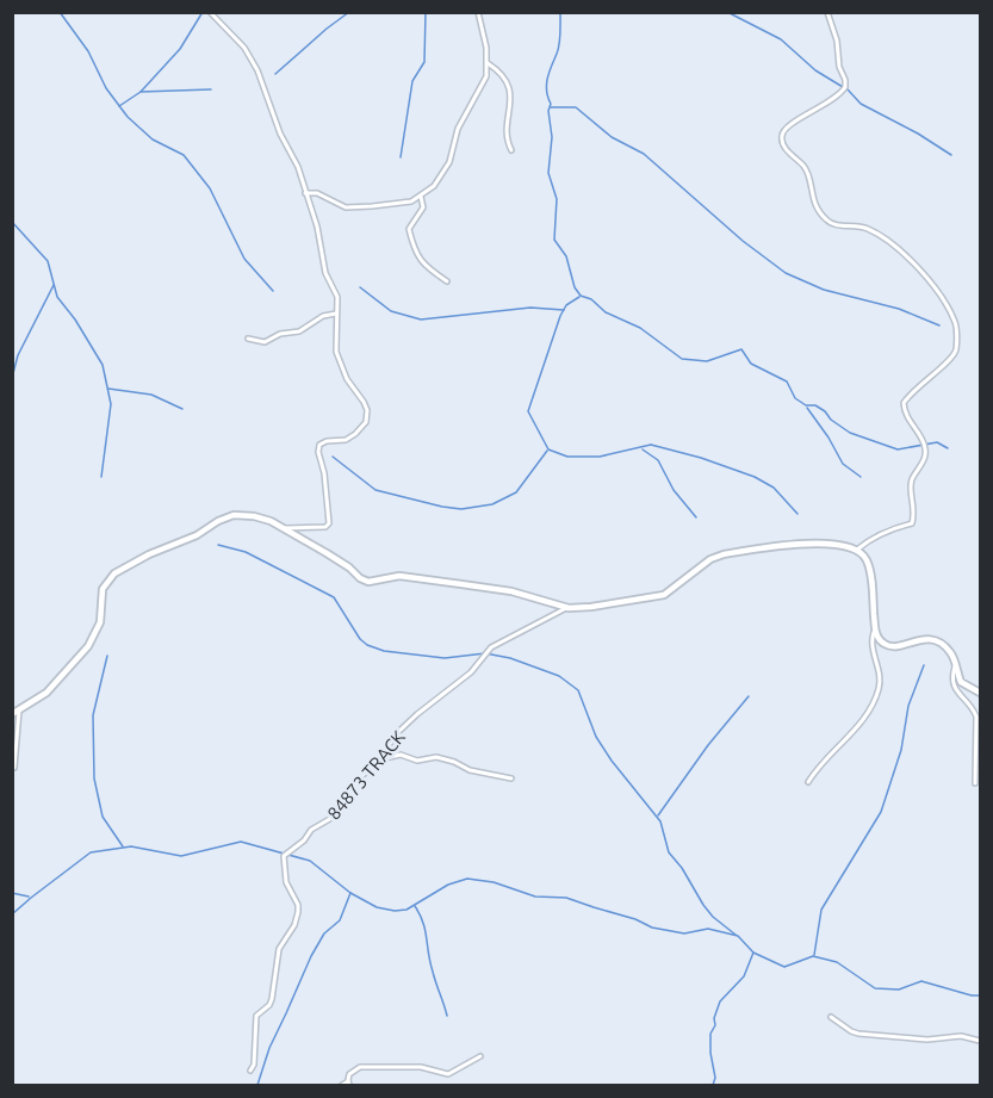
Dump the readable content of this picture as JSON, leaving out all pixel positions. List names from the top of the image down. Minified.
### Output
{"streets":{"street":["84873 TRACK"]}}
